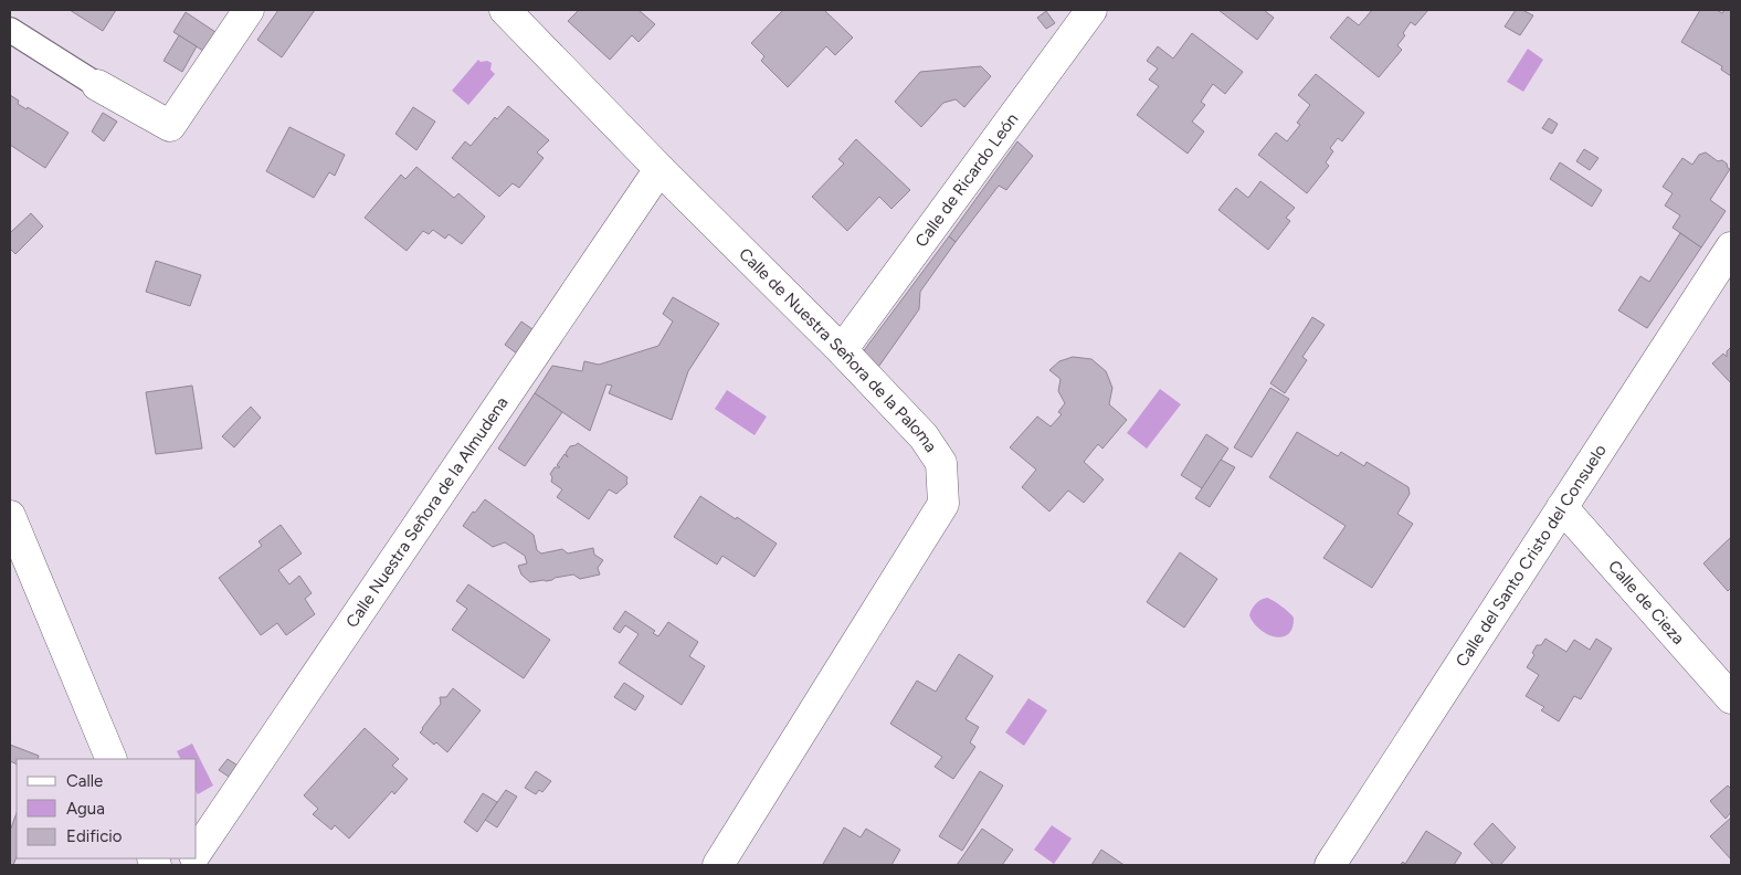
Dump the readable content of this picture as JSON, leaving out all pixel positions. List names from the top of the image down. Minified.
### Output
{"streets":{"street":["Calle de Ricardo León","Calle de Nuestra Señora de la Paloma","Calle Nuestra Señora de la Almudena","Calle del Santo Cristo del Consuelo","Calle de Cieza"]},"crossings":[["Calle de Ricardo León","Calle de Nuestra Señora de la Paloma"],["Calle de Nuestra Señora de la Paloma","Calle Nuestra Señora de la Almudena"],["Calle del Santo Cristo del Consuelo","Calle de Cieza"]],"legend":["Calle","Agua","Edificio"]}
